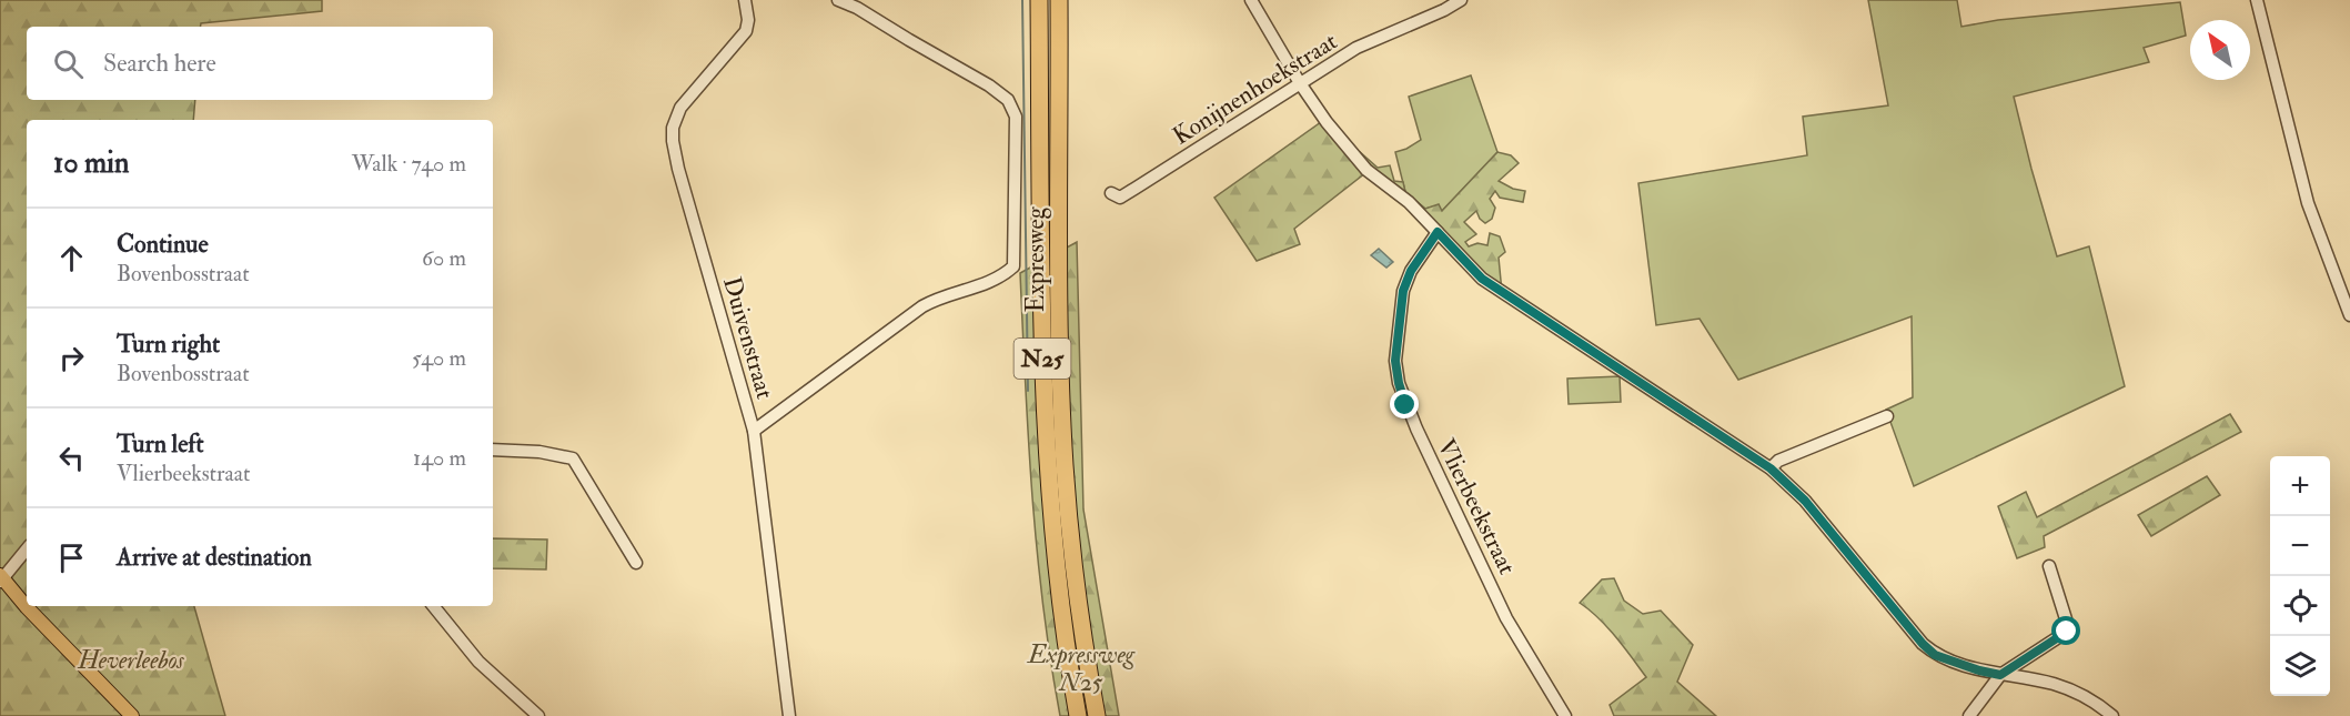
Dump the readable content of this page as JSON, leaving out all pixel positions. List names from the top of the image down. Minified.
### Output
{"streets":{"highway":["Expresweg","N25"],"street":["Konijnenhoekstraat","Duivenstraat","Vlierbeekstraat"]},"parks":["Expressweg N25","Heverleebos"],"north":"top left","page":{"search":"Search here","heading":["10 min","Walk · 740 m"],"list":[["Continue","Bovenbosstraat","60 m"],["Turn right","Bovenbosstraat","540 m"],["Turn left","Vlierbeekstraat","140 m"],"Arrive at destination"],"map_buttons":["+","−"]}}
